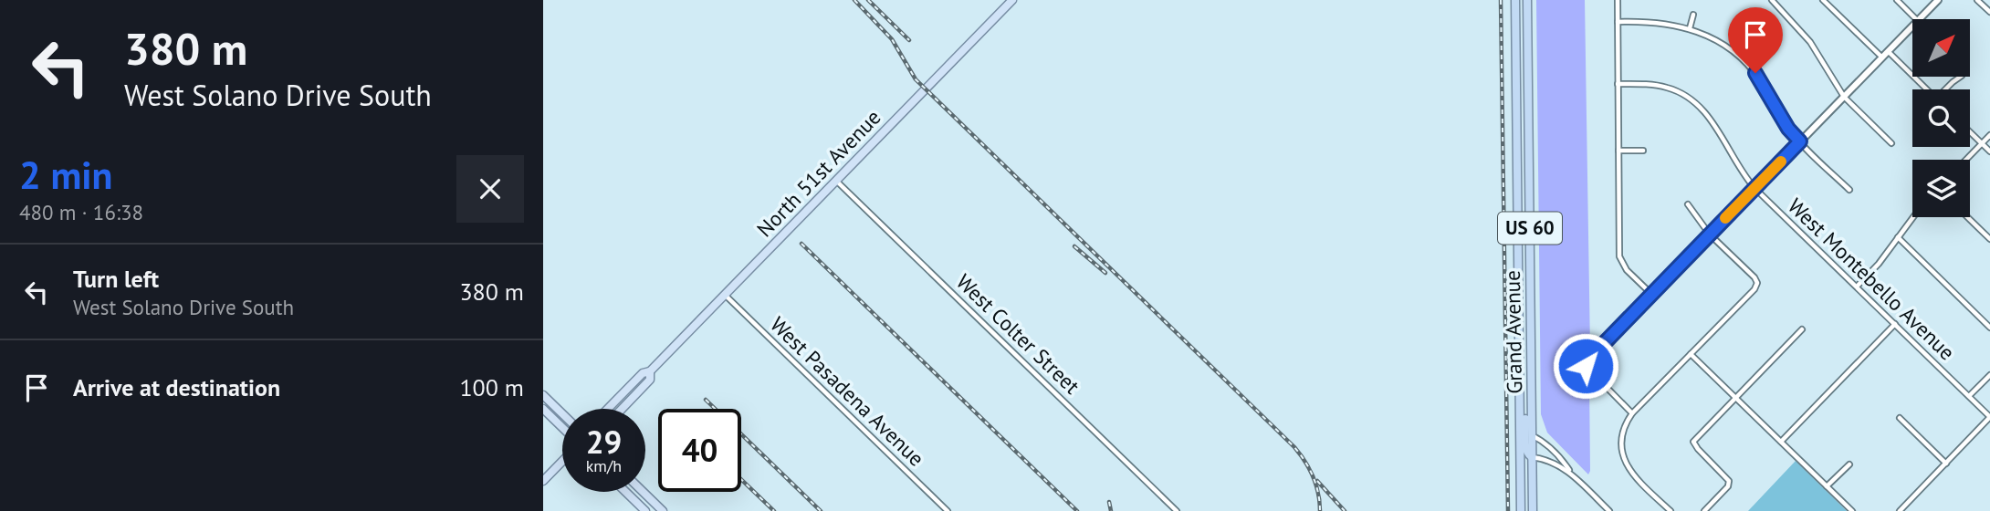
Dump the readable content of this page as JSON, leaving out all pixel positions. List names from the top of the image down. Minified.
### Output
{"streets":{"highway":["US 60","Grand Avenue"],"main road":["North 51st Avenue"],"street":["West Montebello Avenue","West Colter Street","West Pasadena Avenue"]},"crossings":[["North 51st Avenue","West Colter Street"],["North 51st Avenue","West Pasadena Avenue"]],"north":"top right","page":{"turn":["380 m","West Solano Drive South"],"heading":["2 min","480 m · 16:38"],"list":[{"name":"Turn left","note":"West Solano Drive South","value":"380 m"},{"name":"Arrive at destination","value":"100 m"}],"speed":"29 km/h","limit":"40"}}
